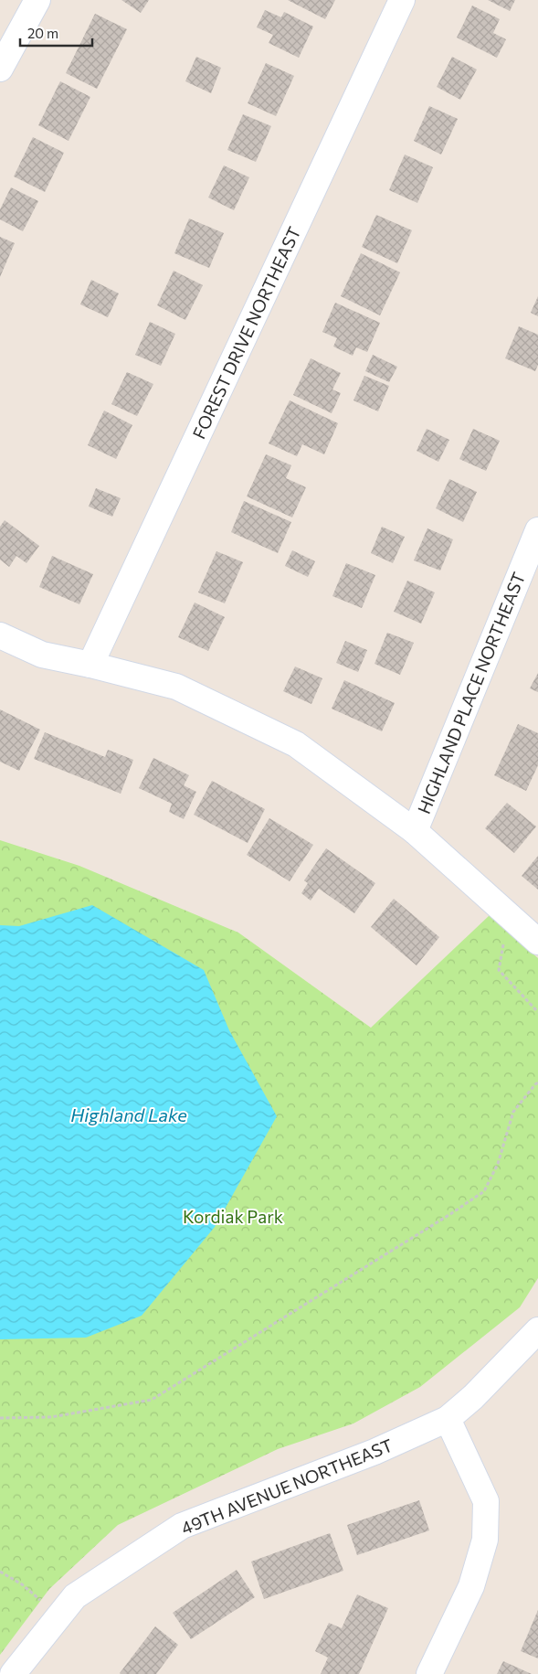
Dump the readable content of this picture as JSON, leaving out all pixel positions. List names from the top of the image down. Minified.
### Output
{"streets":{"street":["FOREST DRIVE NORTHEAST","HIGHLAND PLACE NORTHEAST","49TH AVENUE NORTHEAST"]},"water":["Highland Lake"],"parks":["Kordiak Park"],"scale_bar":"20 m"}
